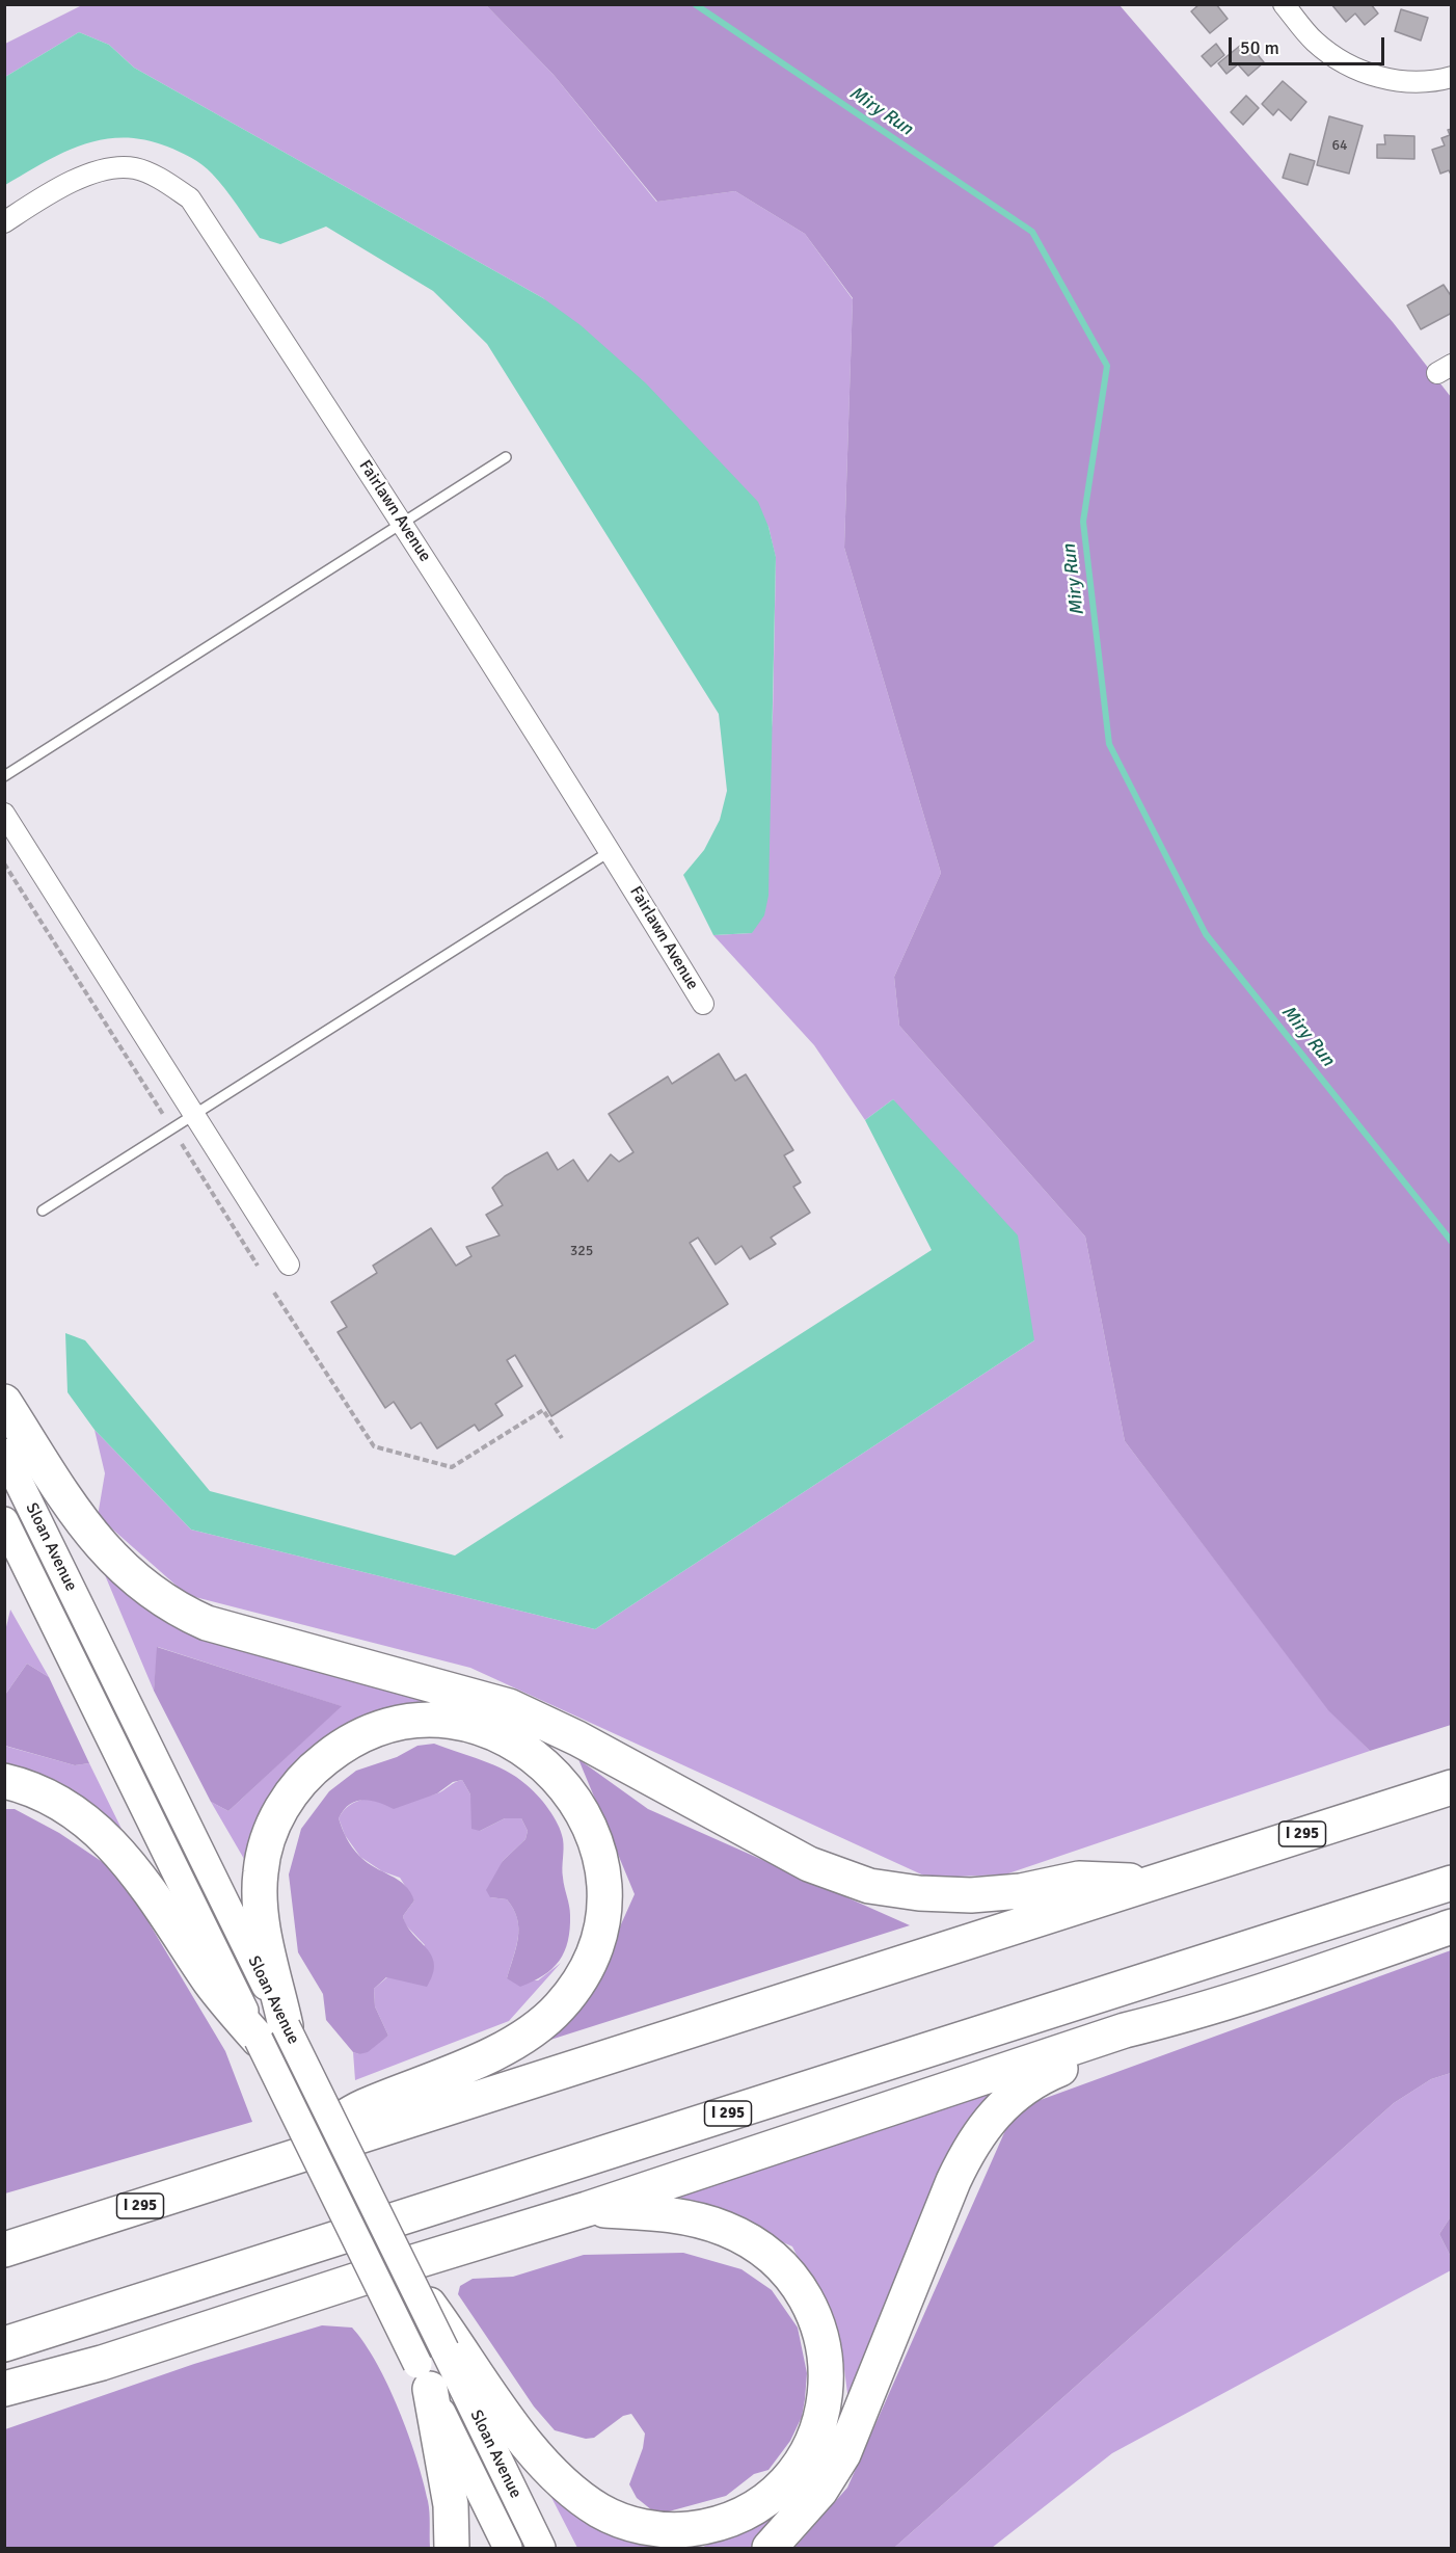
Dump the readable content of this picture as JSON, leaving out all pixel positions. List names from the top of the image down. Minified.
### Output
{"streets":{"highway":["I 295"],"main road":["Sloan Avenue"],"street":["Fairlawn Avenue"]},"water":["Miry Run"],"house_numbers":["64","325"],"scale_bar":"50 m"}
